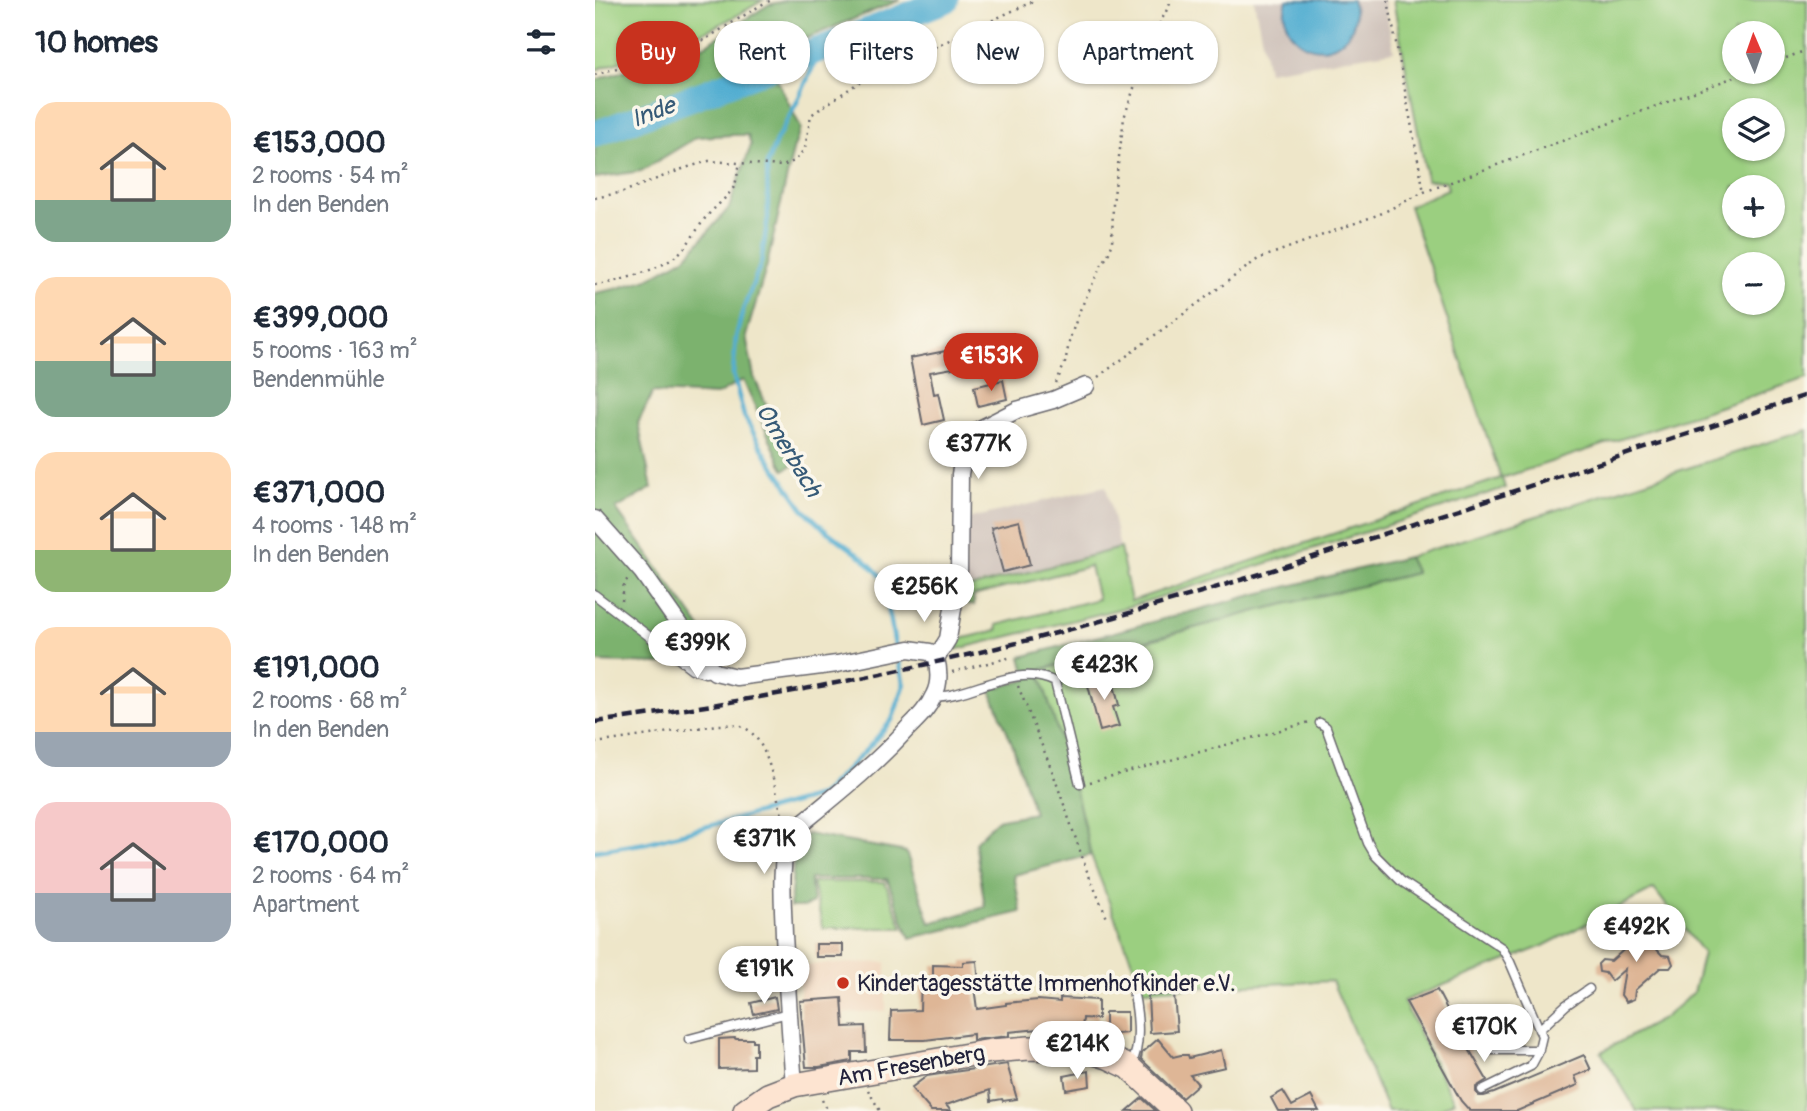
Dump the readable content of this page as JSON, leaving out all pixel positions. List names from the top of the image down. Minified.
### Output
{"streets":{"street":["Am Fresenberg"]},"water":["Inde","Omerbach"],"places":["Kindertagesstätte Immenhofkinder e.V."],"north":"top","page":{"heading":"10 homes","map_buttons":["+","−"],"chip":["Buy","Rent","Filters","New","Apartment"],"list":[{"name":"€153,000","note":"2 rooms · 54 m² · In den Benden"},{"name":"€399,000","note":"5 rooms · 163 m² · Bendenmühle"},{"name":"€371,000","note":"4 rooms · 148 m² · In den Benden"},{"name":"€191,000","note":"2 rooms · 68 m² · In den Benden"},{"name":"€170,000","note":"2 rooms · 64 m² · Apartment"}],"price":["€153K","€377K","€256K","€399K","€423K","€371K","€492K","€191K","€170K","€214K"]}}
